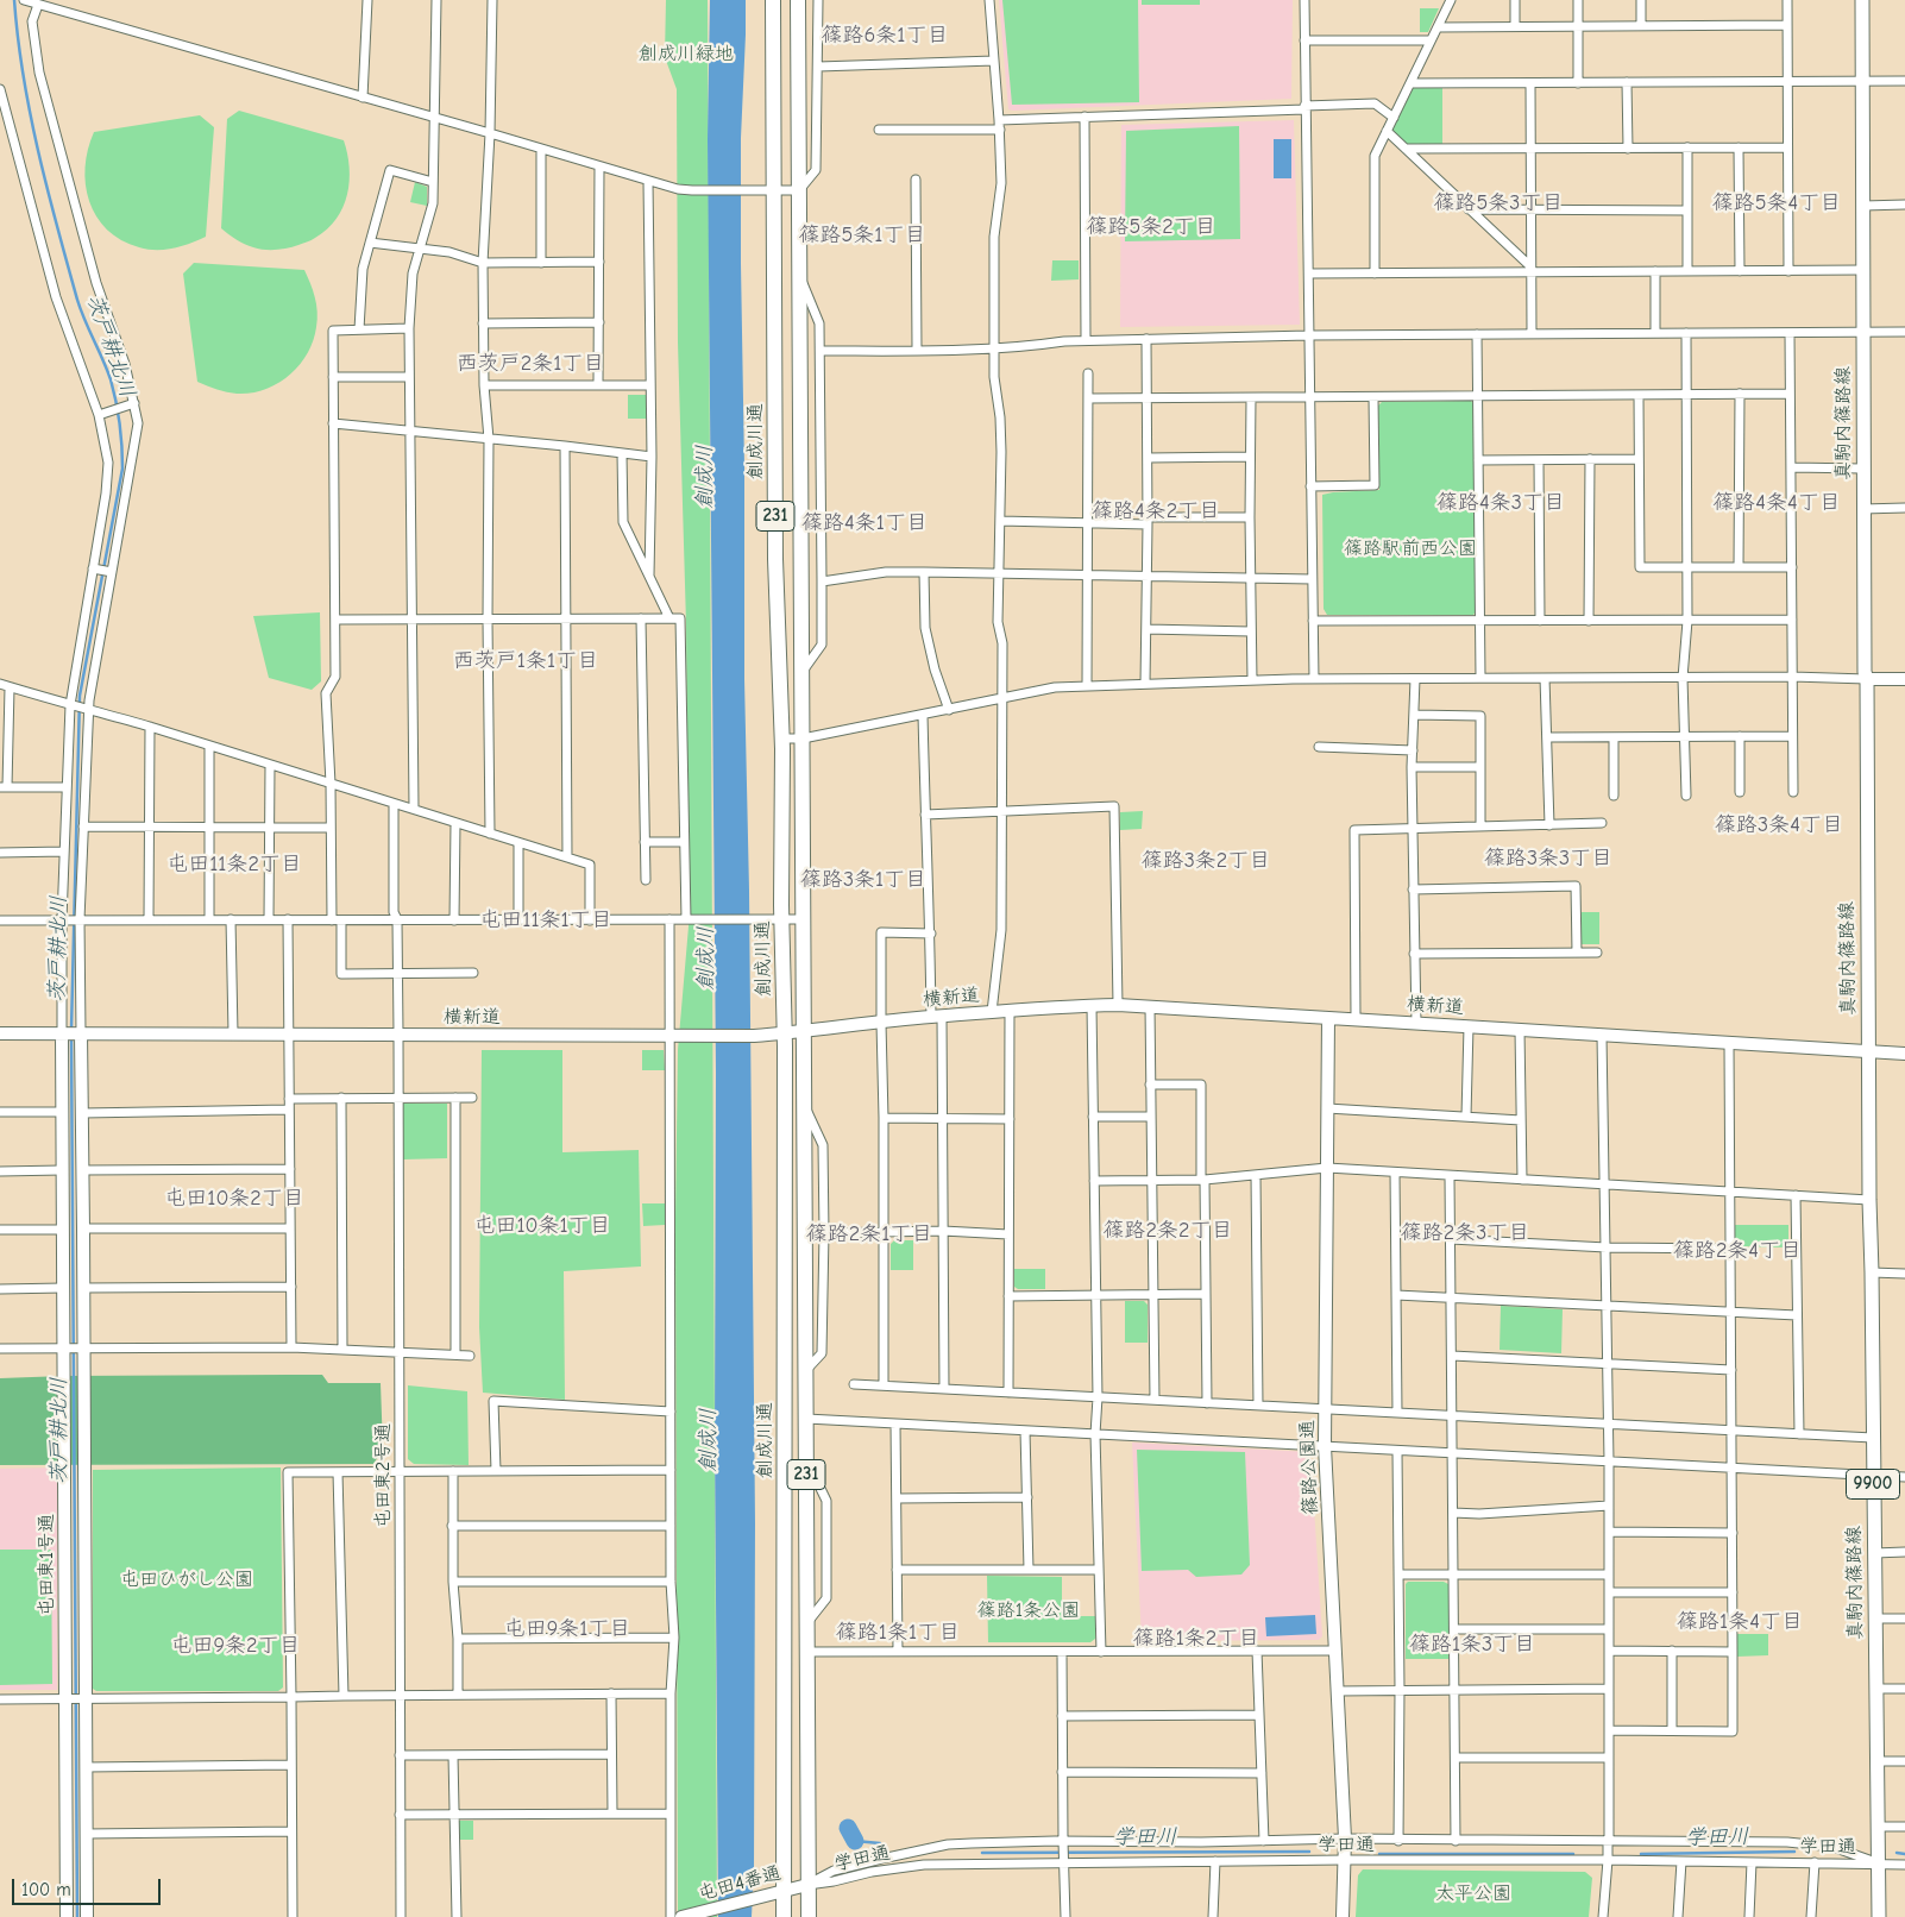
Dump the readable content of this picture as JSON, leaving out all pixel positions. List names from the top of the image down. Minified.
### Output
{"streets":{"highway":["創成川通","231"],"main road":["真駒内篠路線","9900"],"street":["横新道","篠路公園通","屯田東2号通","屯田東1号通","学田通","屯田4番通"]},"crossings":[["真駒内篠路線","横新道"],["真駒内篠路線","学田通"],["創成川通","横新道"],["創成川通","学田通"],["創成川通","屯田4番通"],["横新道","篠路公園通"],["横新道","屯田東2号通"],["横新道","屯田東1号通"],["篠路公園通","学田通"],["学田通","屯田4番通"]],"districts":["篠路6条1丁目","篠路5条3丁目","篠路5条4丁目","篠路5条2丁目","篠路5条1丁目","西茨戸2条1丁目","篠路4条3丁目","篠路4条4丁目","篠路4条2丁目","篠路4条1丁目","西茨戸1条1丁目","篠路3条4丁目","篠路3条3丁目","篠路3条2丁目","屯田11条2丁目","篠路3条1丁目","屯田11条1丁目","屯田10条2丁目","屯田10条1丁目","篠路2条2丁目","篠路2条3丁目","篠路2条1丁目","篠路2条4丁目","篠路1条4丁目","屯田9条1丁目","篠路1条1丁目","篠路1条2丁目","篠路1条3丁目","屯田9条2丁目"],"water":["茨戸耕北川","創成川","学田川"],"parks":["創成川緑地","篠路駅前西公園","屯田ひがし公園","篠路1条公園","太平公園"],"scale_bar":"100 m"}
